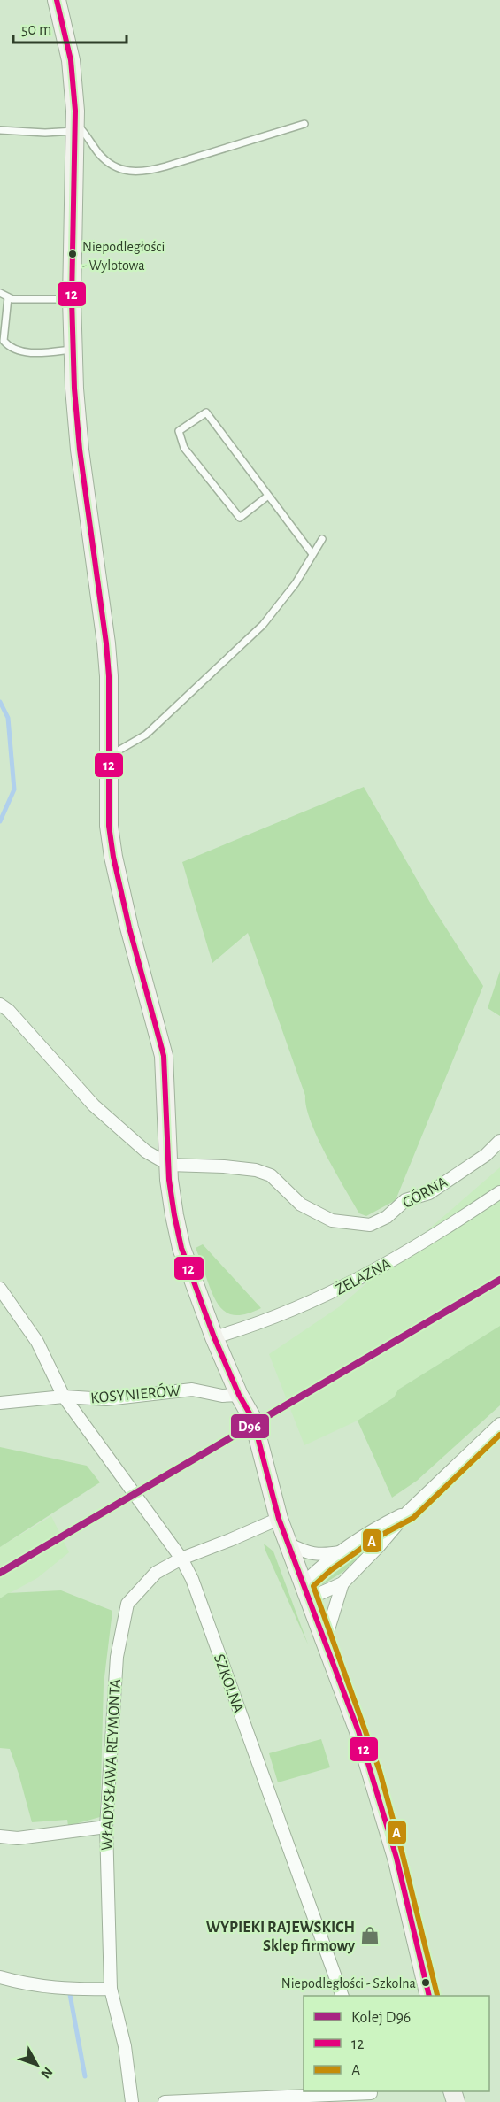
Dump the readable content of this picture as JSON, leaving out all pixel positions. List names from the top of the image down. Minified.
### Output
{"streets":{"street":["GÓRNA","ŻELAZNA","KOSYNIERÓW","SZKOLNA","WŁADYSŁAWA REYMONTA"]},"crossings":[["KOSYNIERÓW","SZKOLNA"],["SZKOLNA","WŁADYSŁAWA REYMONTA"]],"places":{"other":["Niepodległości - Wylotowa","Niepodległości - Szkolna"],"shop":["WYPIEKI RAJEWSKICH Sklep firmowy"]},"lines":["transit line 12","rail line D96","transit line A"],"legend":["Kolej D96","12","A"],"scale_bar":"50 m","north":"bottom right"}
